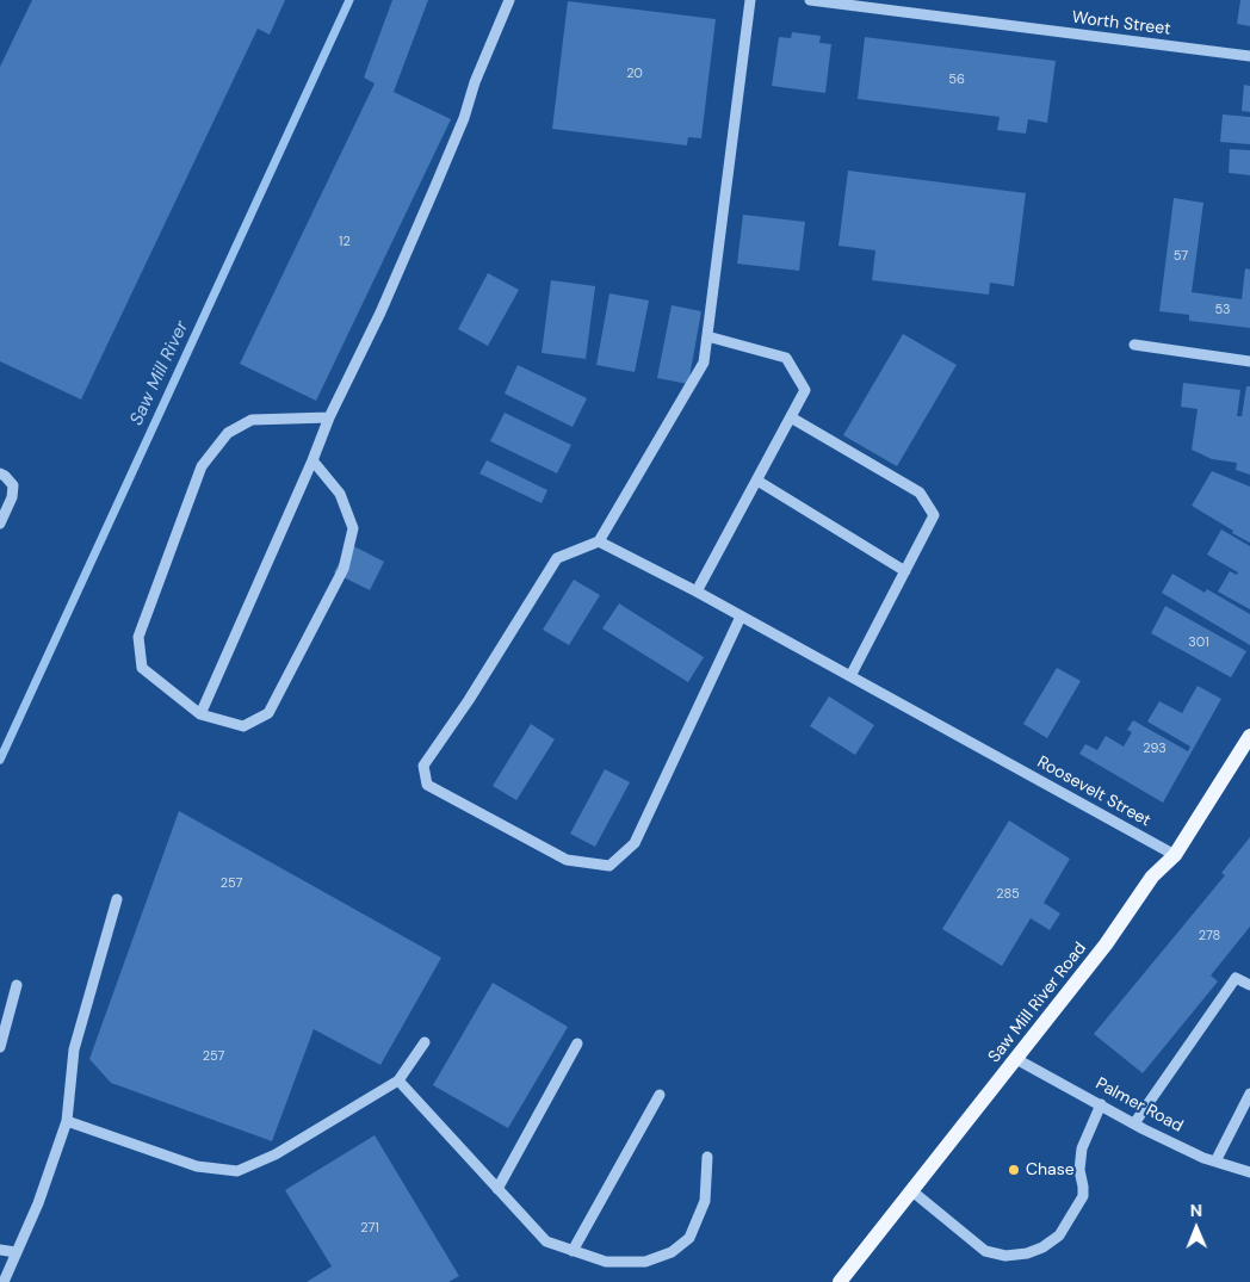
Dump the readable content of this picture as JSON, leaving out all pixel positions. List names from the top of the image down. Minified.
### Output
{"streets":{"main road":["Saw Mill River Road"],"street":["Worth Street","Roosevelt Street","Palmer Road"]},"crossings":[["Roosevelt Street","Saw Mill River Road"],["Saw Mill River Road","Palmer Road"]],"water":["Saw Mill River"],"places":["Chase"],"house_numbers":["20","56","12","57","53","301","293","257","285","278","257","271"],"north":"top"}
